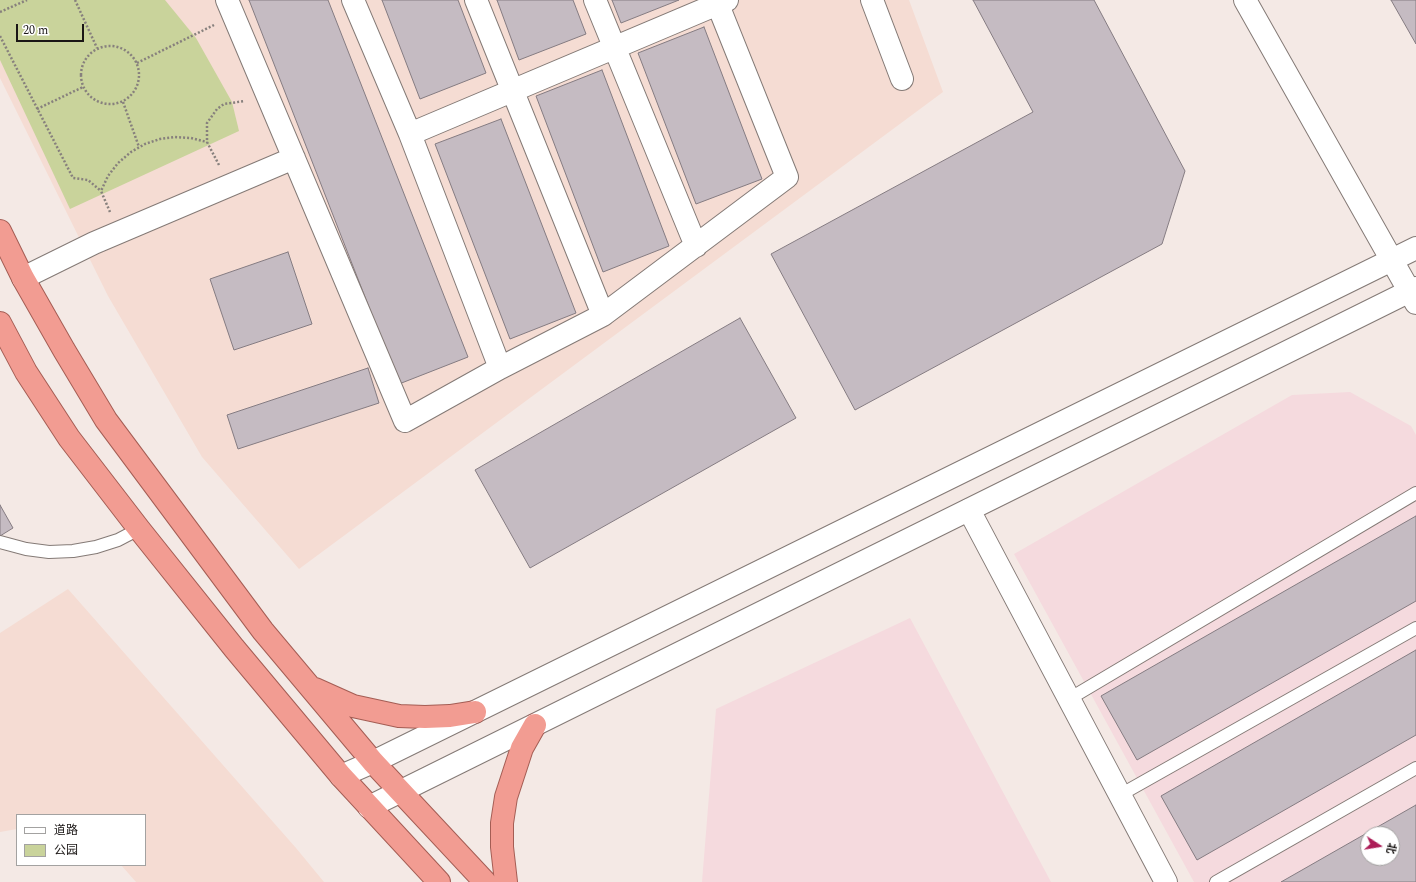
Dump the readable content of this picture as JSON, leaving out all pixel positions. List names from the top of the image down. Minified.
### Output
{"legend":["道路","公园"],"scale_bar":"20 m","north":"right"}
